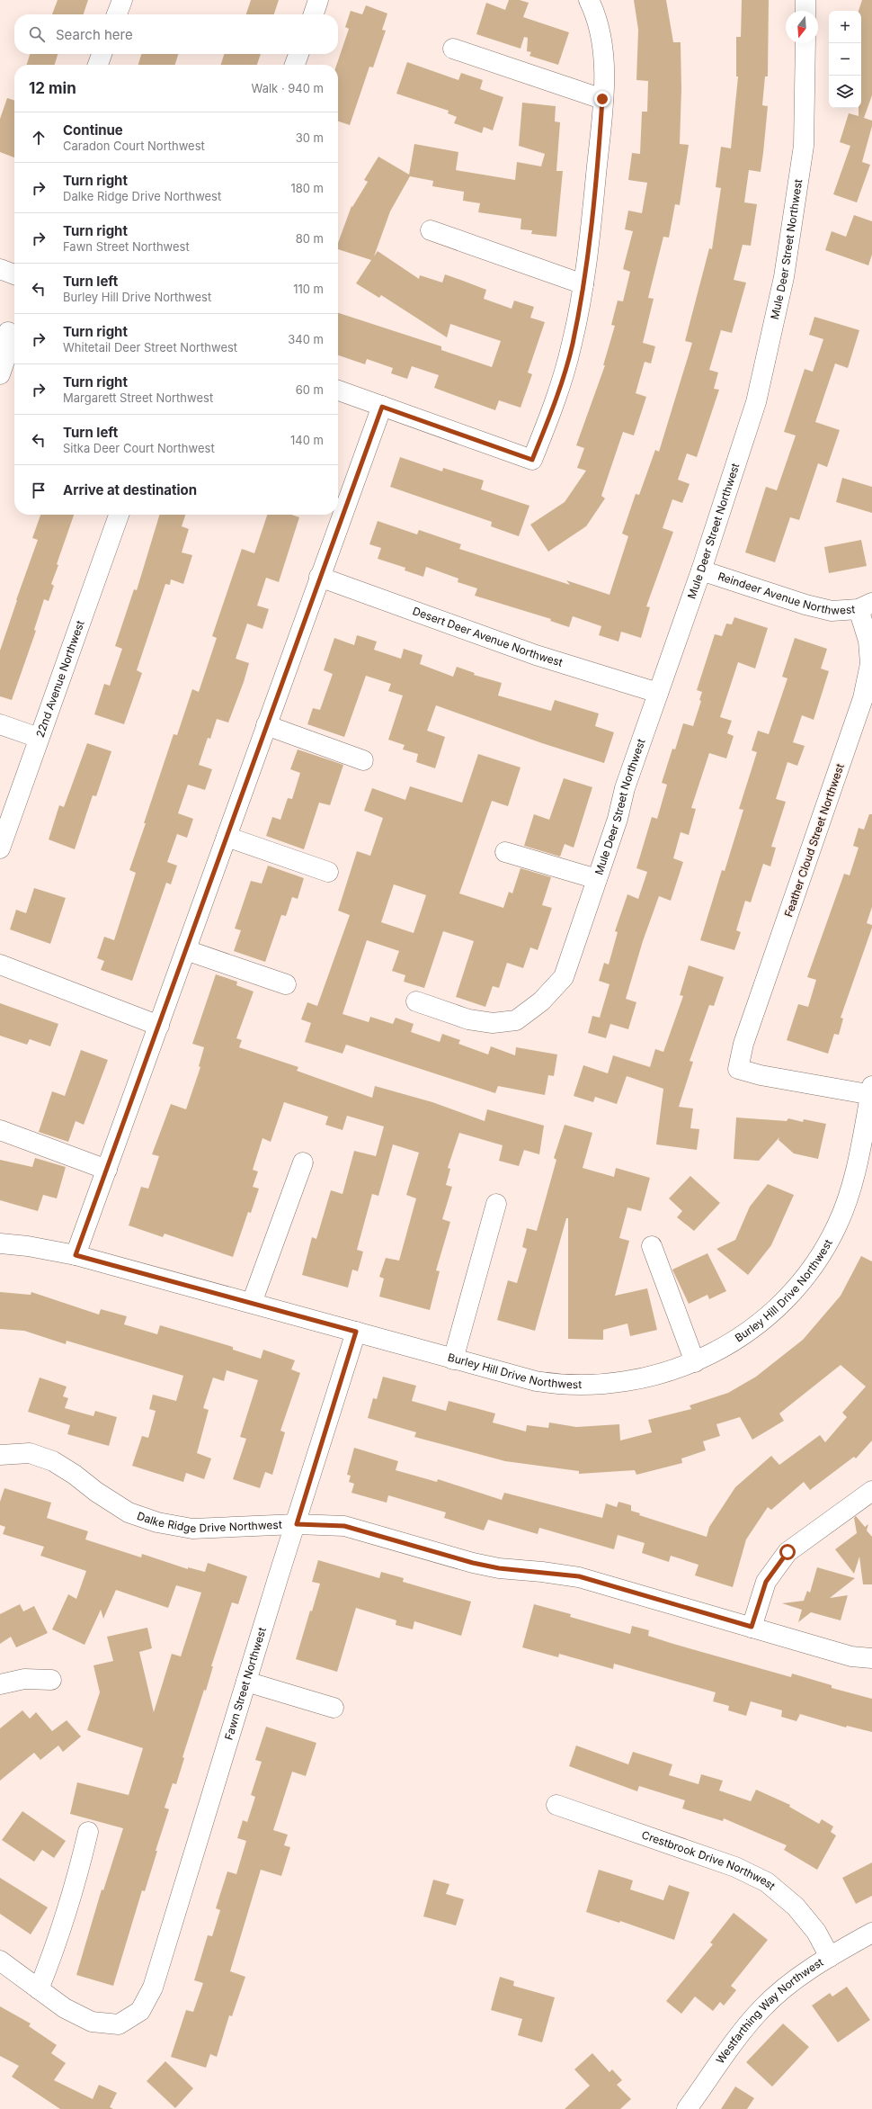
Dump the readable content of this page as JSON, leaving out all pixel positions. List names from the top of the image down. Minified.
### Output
{"streets":{"street":["Mule Deer Street Northwest","Reindeer Avenue Northwest","Desert Deer Avenue Northwest","22nd Avenue Northwest","Feather Cloud Street Northwest","Burley Hill Drive Northwest","Dalke Ridge Drive Northwest","Fawn Street Northwest","Crestbrook Drive Northwest","Westfarthing Way Northwest"]},"crossings":[["Mule Deer Street Northwest","Reindeer Avenue Northwest"],["Mule Deer Street Northwest","Desert Deer Avenue Northwest"],["Reindeer Avenue Northwest","Feather Cloud Street Northwest"],["Feather Cloud Street Northwest","Burley Hill Drive Northwest"],["Burley Hill Drive Northwest","Fawn Street Northwest"],["Dalke Ridge Drive Northwest","Fawn Street Northwest"],["Crestbrook Drive Northwest","Westfarthing Way Northwest"]],"north":"bottom","page":{"map_buttons":["+","−"],"search":"Search here","heading":["12 min","Walk · 940 m"],"list":[["Continue","Caradon Court Northwest","30 m"],["Turn right","Dalke Ridge Drive Northwest","180 m"],["Turn right","Fawn Street Northwest","80 m"],["Turn left","Burley Hill Drive Northwest","110 m"],["Turn right","Whitetail Deer Street Northwest","340 m"],["Turn right","Margarett Street Northwest","60 m"],["Turn left","Sitka Deer Court Northwest","140 m"],"Arrive at destination"]}}
